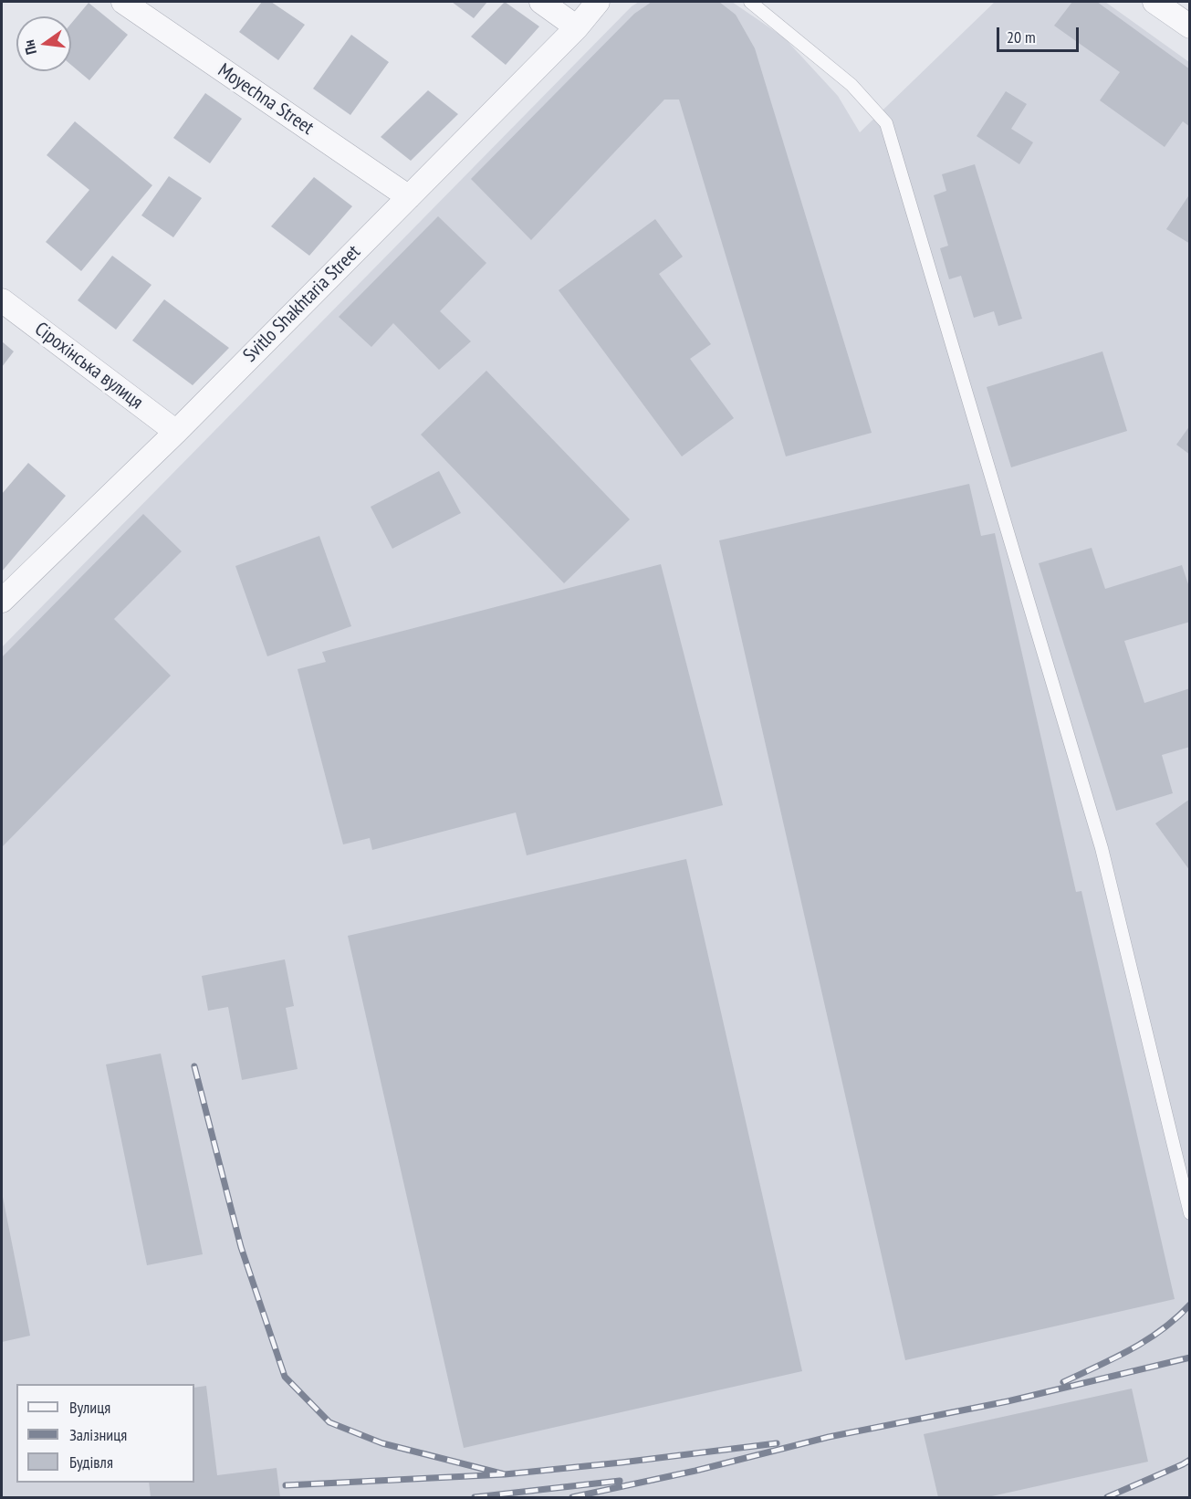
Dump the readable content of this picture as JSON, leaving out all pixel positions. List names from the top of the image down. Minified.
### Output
{"streets":{"street":["Moyechna Street","Svitlo Shakhtaria Street","Сірохінська вулиця"]},"crossings":[["Moyechna Street","Svitlo Shakhtaria Street"],["Svitlo Shakhtaria Street","Сірохінська вулиця"]],"legend":["Вулиця","Залізниця","Будівля"],"scale_bar":"20 m","north":"left"}
